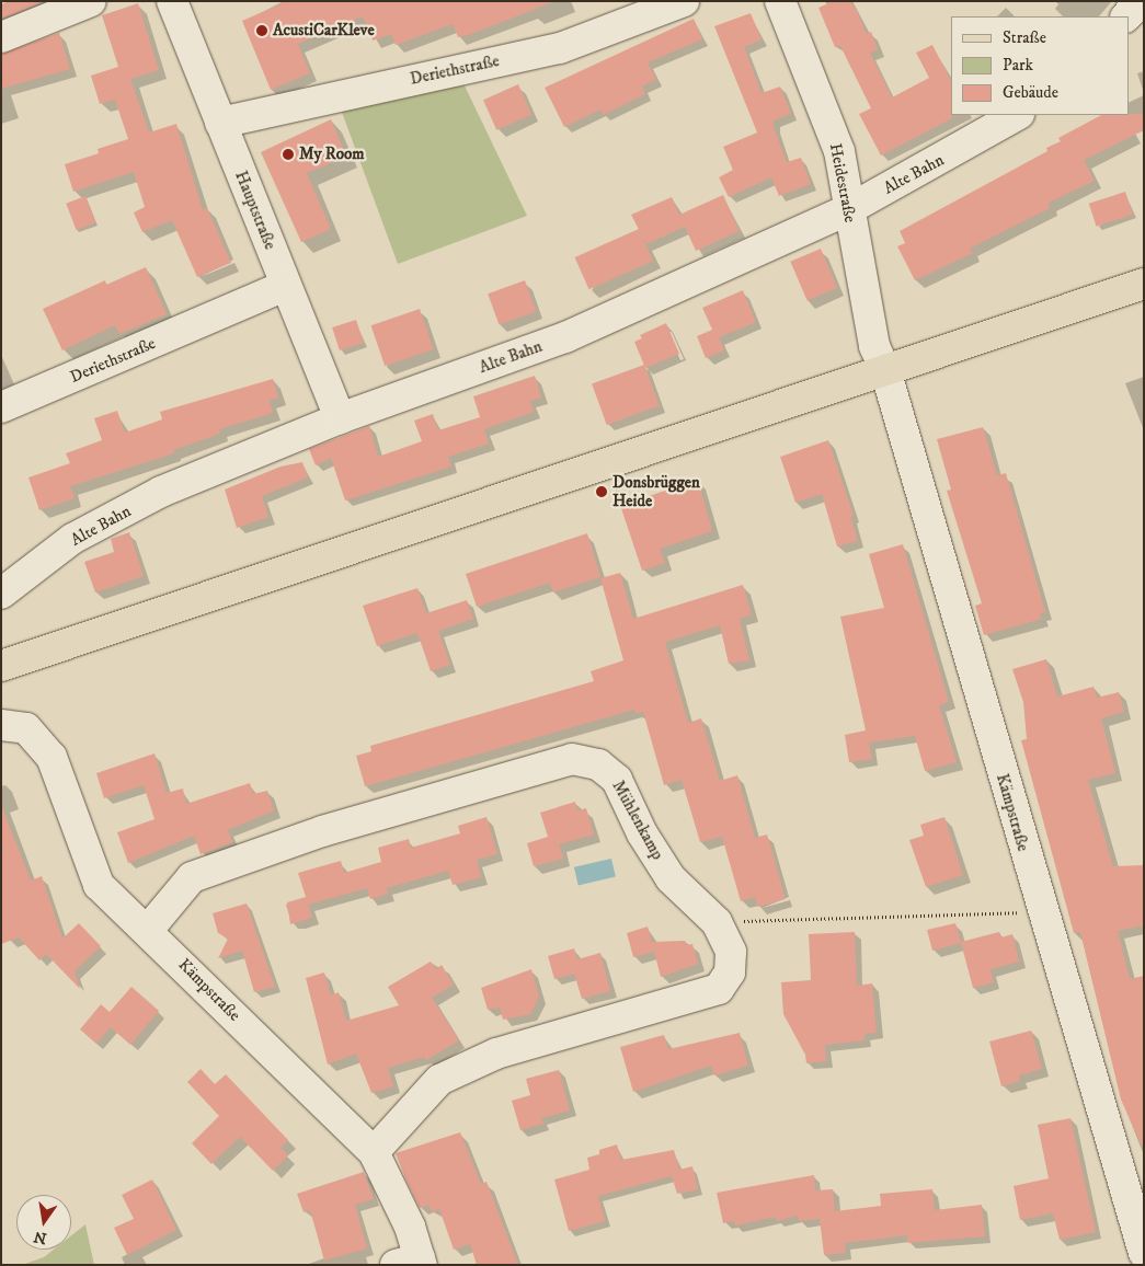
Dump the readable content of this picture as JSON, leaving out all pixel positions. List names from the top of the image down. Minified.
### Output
{"streets":{"street":["Deriethstraße","Alte Bahn","Heidestraße","Hauptstraße","Kämpstraße","Mühlenkamp"]},"crossings":[["Deriethstraße","Hauptstraße"],["Alte Bahn","Heidestraße"],["Alte Bahn","Hauptstraße"],["Heidestraße","Kämpstraße"],["Kämpstraße","Mühlenkamp"]],"places":["AcustiCarKleve","My Room","Donsbrüggen Heide"],"legend":["Straße","Park","Gebäude"],"north":"bottom"}
